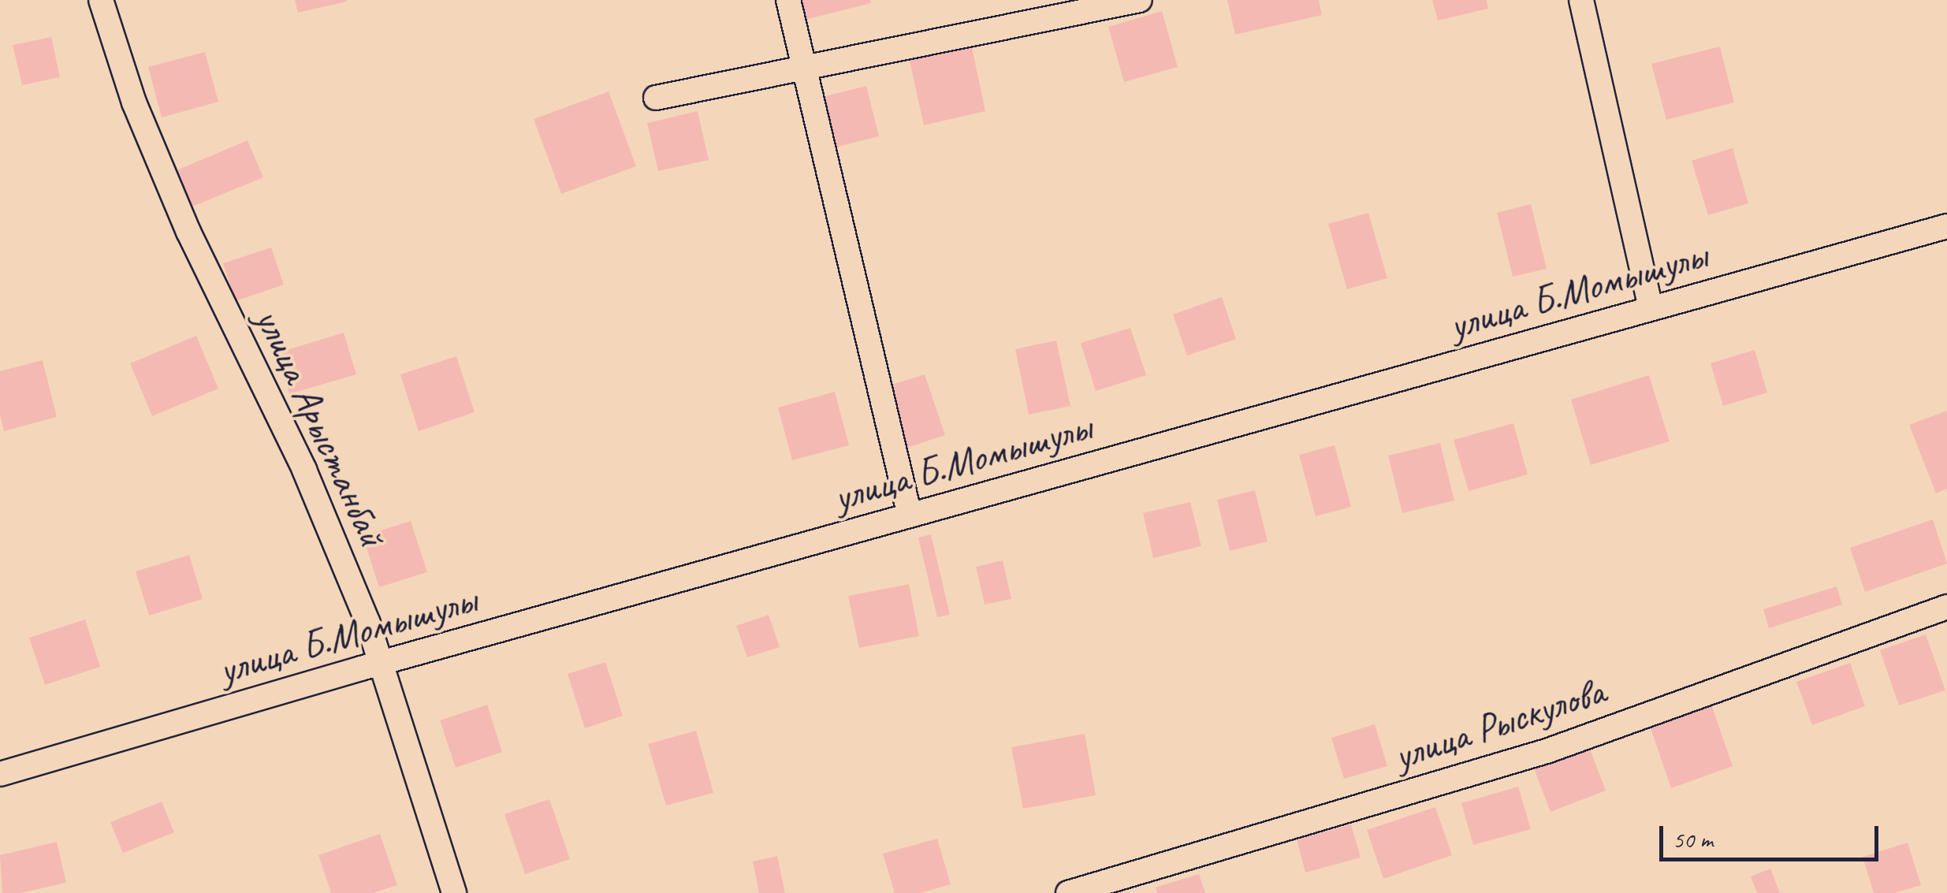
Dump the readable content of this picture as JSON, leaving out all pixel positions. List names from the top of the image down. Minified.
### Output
{"streets":{"street":["улица Б.Момышулы","улица Арыстанбай","улица Рыскулова"]},"crossings":[["улица Б.Момышулы","улица Арыстанбай"]],"scale_bar":"50 m"}
